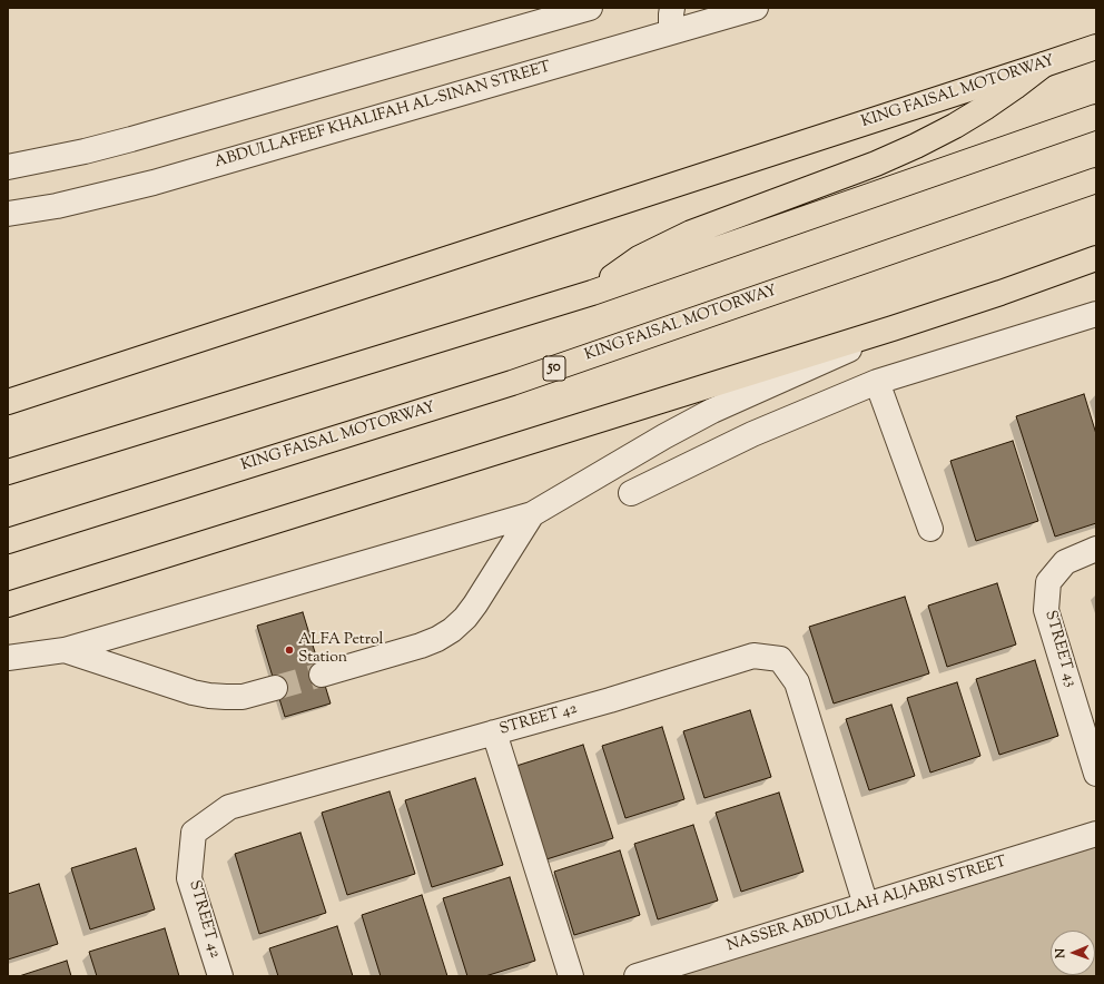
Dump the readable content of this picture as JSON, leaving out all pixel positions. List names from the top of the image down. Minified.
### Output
{"streets":{"main road":["KING FAISAL MOTORWAY","50"],"street":["ABDULLAFEEF KHALIFAH AL-SINAN STREET","STREET 43","STREET 42","NASSER ABDULLAH ALJABRI STREET"]},"crossings":[["STREET 42","NASSER ABDULLAH ALJABRI STREET"]],"places":["ALFA Petrol Station"],"north":"left"}
